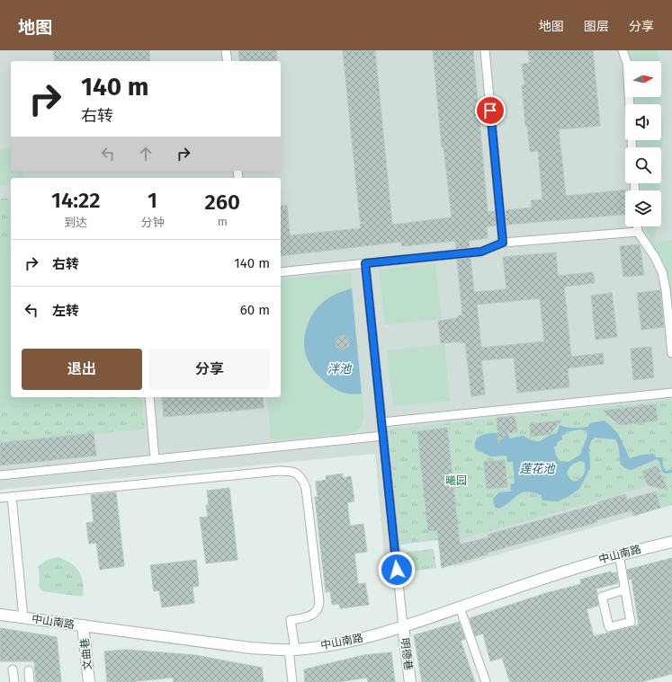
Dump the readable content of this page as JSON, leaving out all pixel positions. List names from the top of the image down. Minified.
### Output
{"streets":{"street":["中山南路","文曲巷","明德巷"]},"crossings":[["中山南路","文曲巷"],["中山南路","明德巷"]],"water":["泮池","莲花池"],"parks":["曦园"],"north":"right","page":{"header":"地图","nav":["地图","图层","分享"],"turn":["140 m","右转"],"eta":["14:22","到达","1","分钟","260","m"],"list":[{"name":"右转","value":"140 m"},{"name":"左转","value":"60 m"}],"buttons":["退出","分享"]}}
